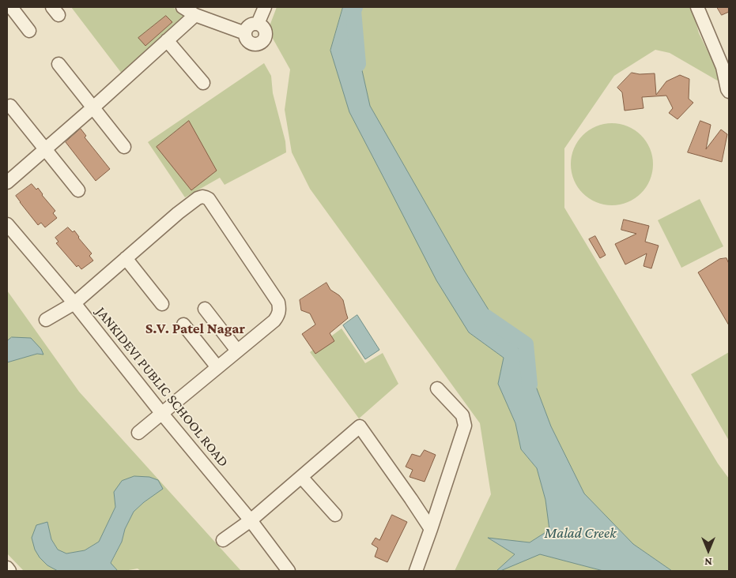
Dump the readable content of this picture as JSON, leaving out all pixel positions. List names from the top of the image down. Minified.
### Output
{"streets":{"street":["JANKIDEVI PUBLIC SCHOOL ROAD"]},"districts":["S.V. Patel Nagar"],"water":["Malad Creek"],"north":"bottom"}
